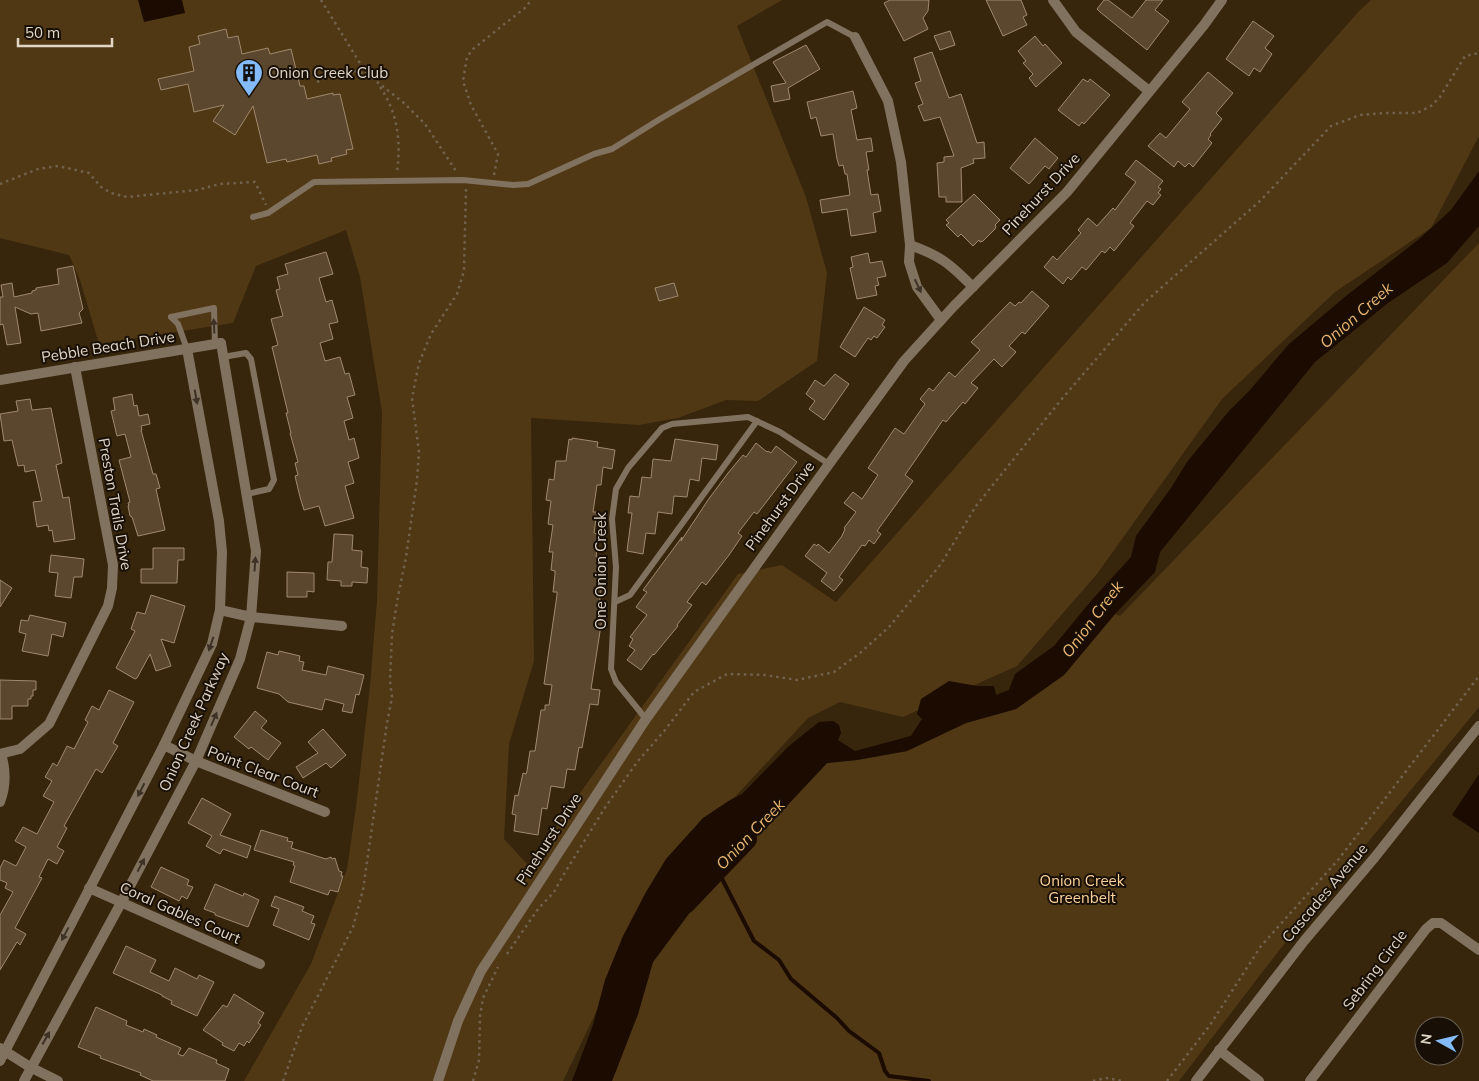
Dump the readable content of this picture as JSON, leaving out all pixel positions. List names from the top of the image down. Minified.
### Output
{"streets":{"street":["Pinehurst Drive","Pebble Beach Drive","Preston Trails Drive","Onion Creek Parkway","Point Clear Court","Cascades Avenue","Coral Gables Court","Sebring Circle"],"lane":["One Onion Creek"]},"crossings":[["Pinehurst Drive","One Onion Creek"],["Pebble Beach Drive","Preston Trails Drive"],["Pebble Beach Drive","Onion Creek Parkway"],["Onion Creek Parkway","Point Clear Court"],["Onion Creek Parkway","Coral Gables Court"]],"water":["Onion Creek"],"parks":["Onion Creek Greenbelt"],"places":{"building":["Onion Creek Club"]},"scale_bar":"50 m","north":"left"}
